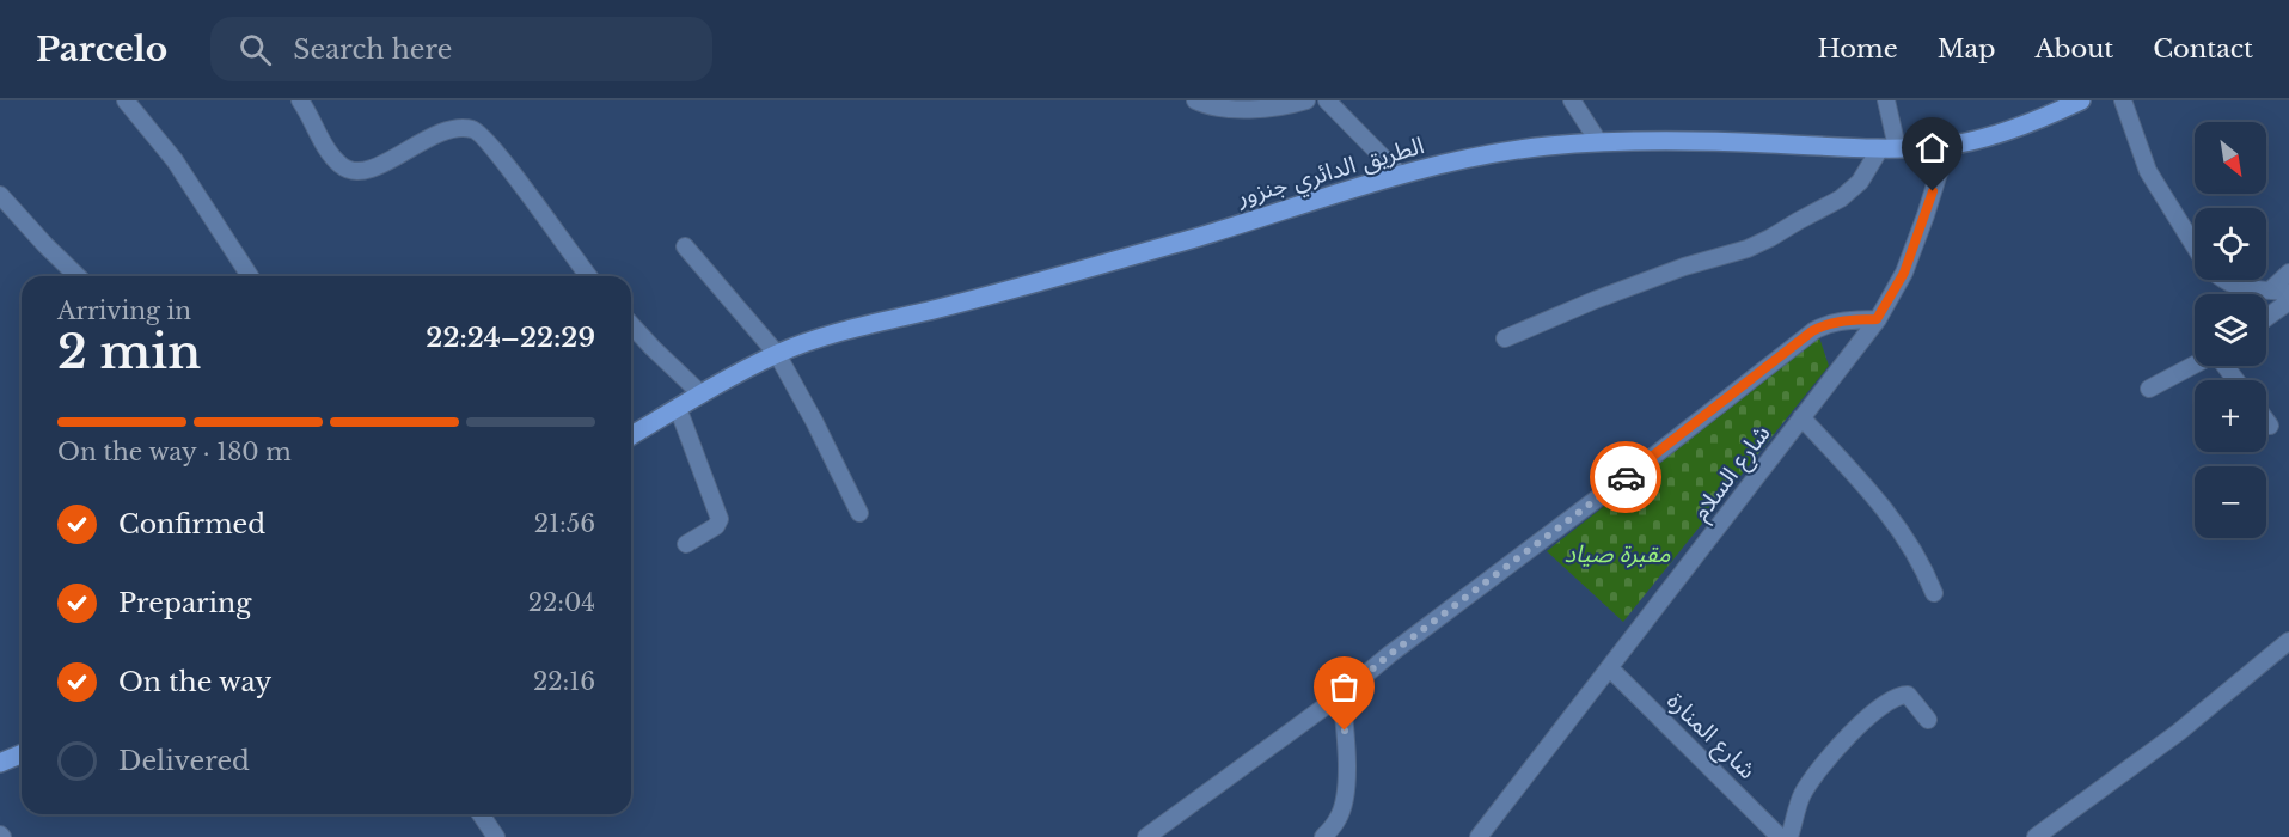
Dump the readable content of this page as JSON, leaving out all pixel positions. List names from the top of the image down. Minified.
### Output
{"streets":{"main road":["الطريق الدائري جنزور"],"street":["شارع السلام","شارع المنارة"]},"crossings":[["الطريق الدائري جنزور","شارع السلام"],["شارع السلام","شارع المنارة"]],"parks":["مقبرة صياد"],"north":"bottom right","page":{"header":"Parcelo","search":"Search here","nav":["Home","Map","About","Contact"],"map_buttons":["+","−"],"heading":["2 min","Arriving in","22:24–22:29"],"bar":"On the way · 180 m","list":[["Confirmed","21:56"],["Preparing","22:04"],["On the way","22:16"],"Delivered"]}}
